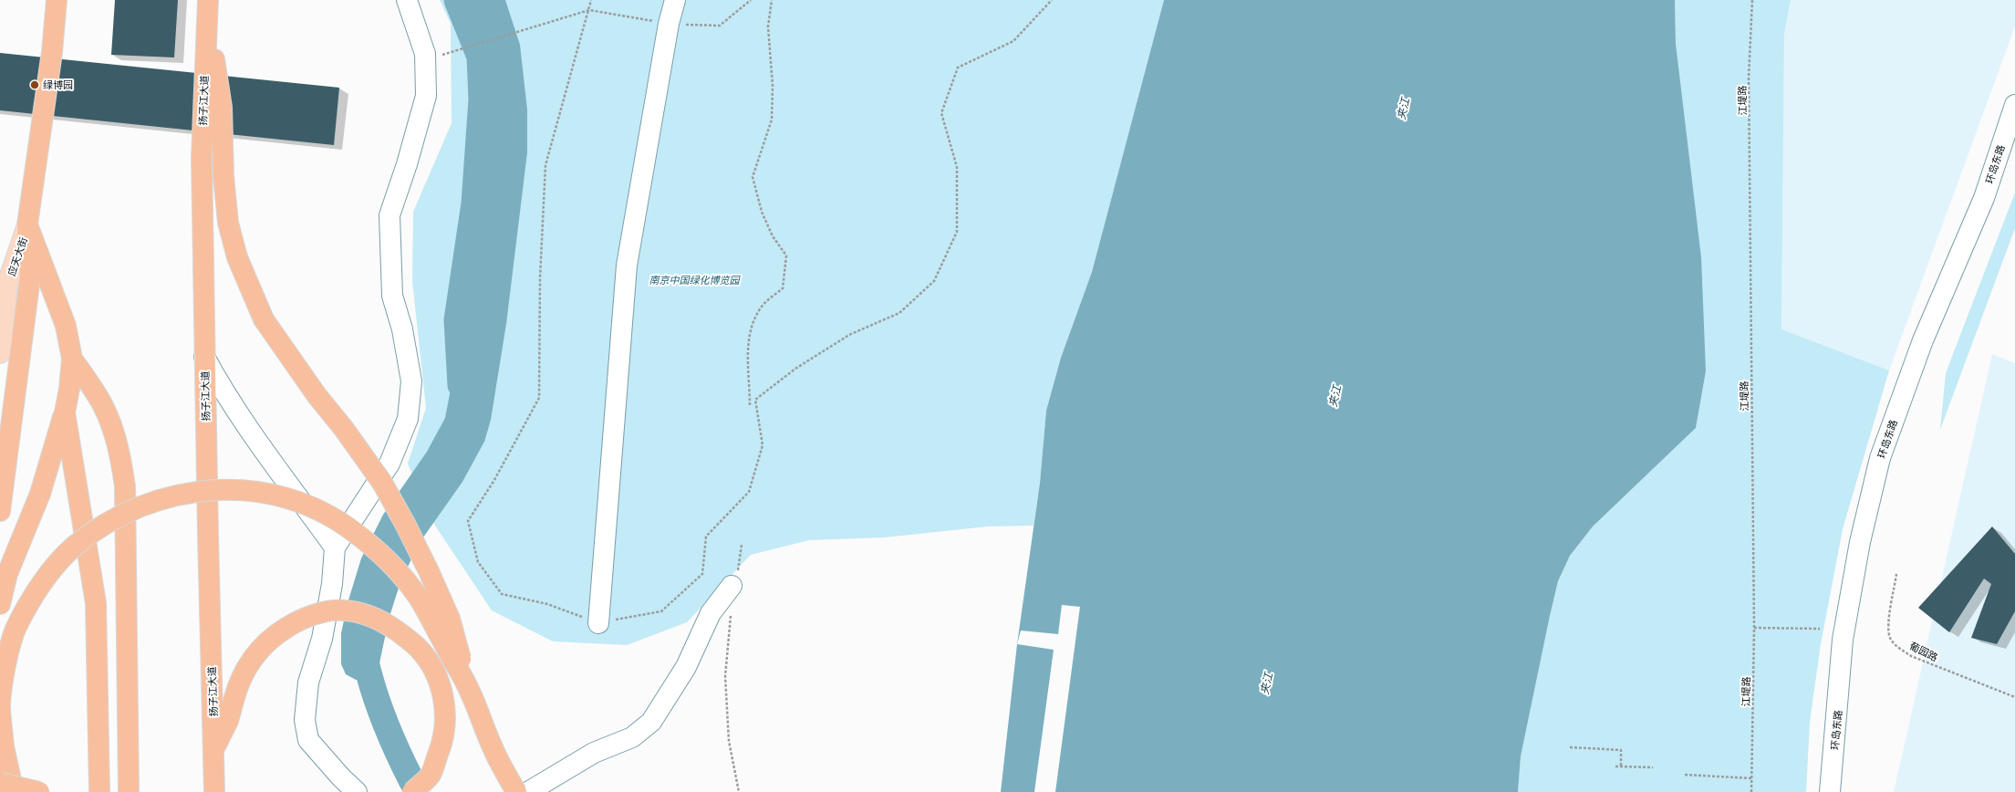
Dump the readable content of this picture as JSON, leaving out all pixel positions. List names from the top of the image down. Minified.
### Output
{"streets":{"highway":["扬子江大道"],"main road":["应天大街"],"street":["环岛东路"],"path":["江堤路","葡园路"]},"water":["夹江"],"parks":["南京中国绿化博览园"],"places":["绿博园"]}
